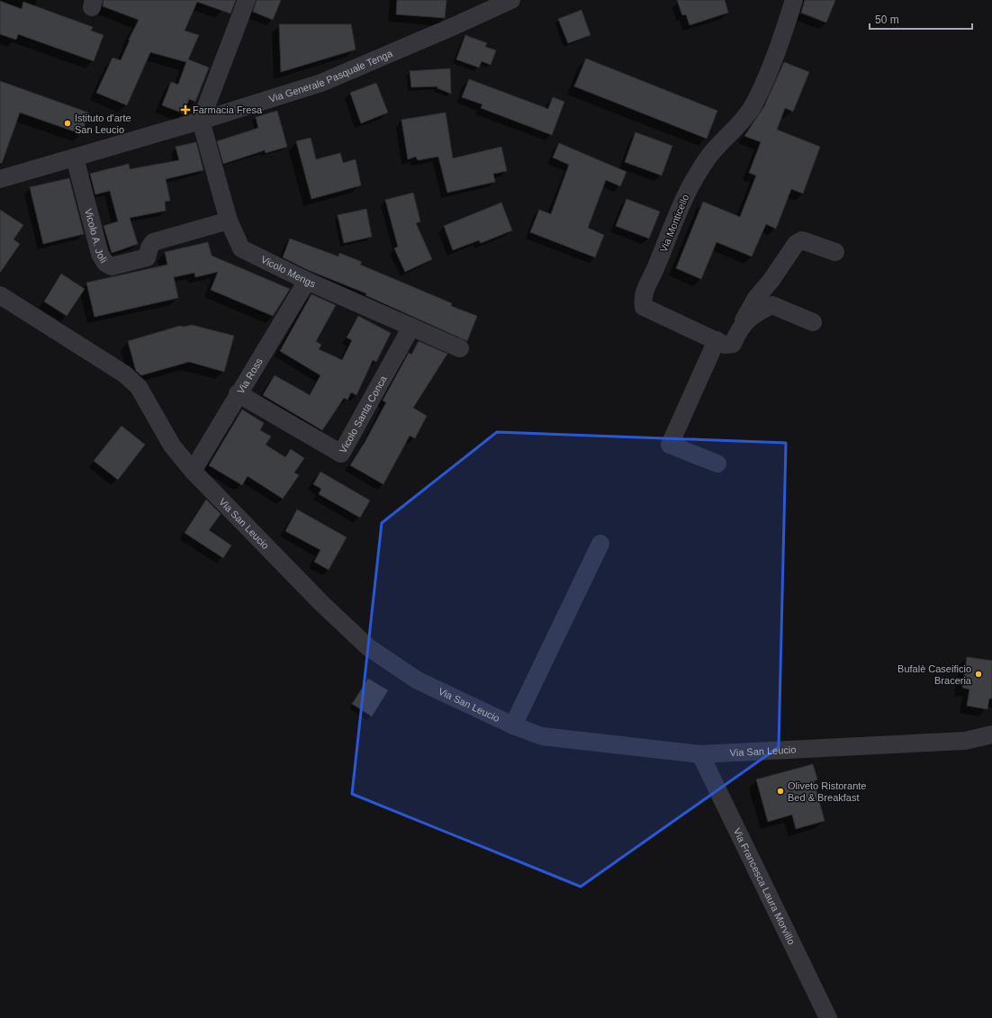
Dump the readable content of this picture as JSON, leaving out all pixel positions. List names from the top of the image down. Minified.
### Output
{"streets":{"street":["Via Generale Pasquale Tenga","Via Monticello","Vicolo A. Joli","Vicolo Mengs","Via Ross","Vicolo Santa Conca","Via San Leucio","Via Francesca Laura Morvillo"]},"crossings":[["Via Generale Pasquale Tenga","Vicolo A. Joli"],["Via Generale Pasquale Tenga","Vicolo Mengs"],["Vicolo A. Joli","Vicolo Mengs"],["Vicolo Mengs","Via Ross"],["Vicolo Mengs","Vicolo Santa Conca"],["Via Ross","Vicolo Santa Conca"],["Via Ross","Via San Leucio"],["Via San Leucio","Via Francesca Laura Morvillo"]],"places":{"health":["Farmacia Fresa"],"other":["Istituto d'arte San Leucio","Bufalè Caseificio Braceria","Oliveto Ristorante Bed & Breakfast"]},"scale_bar":"50 m"}
